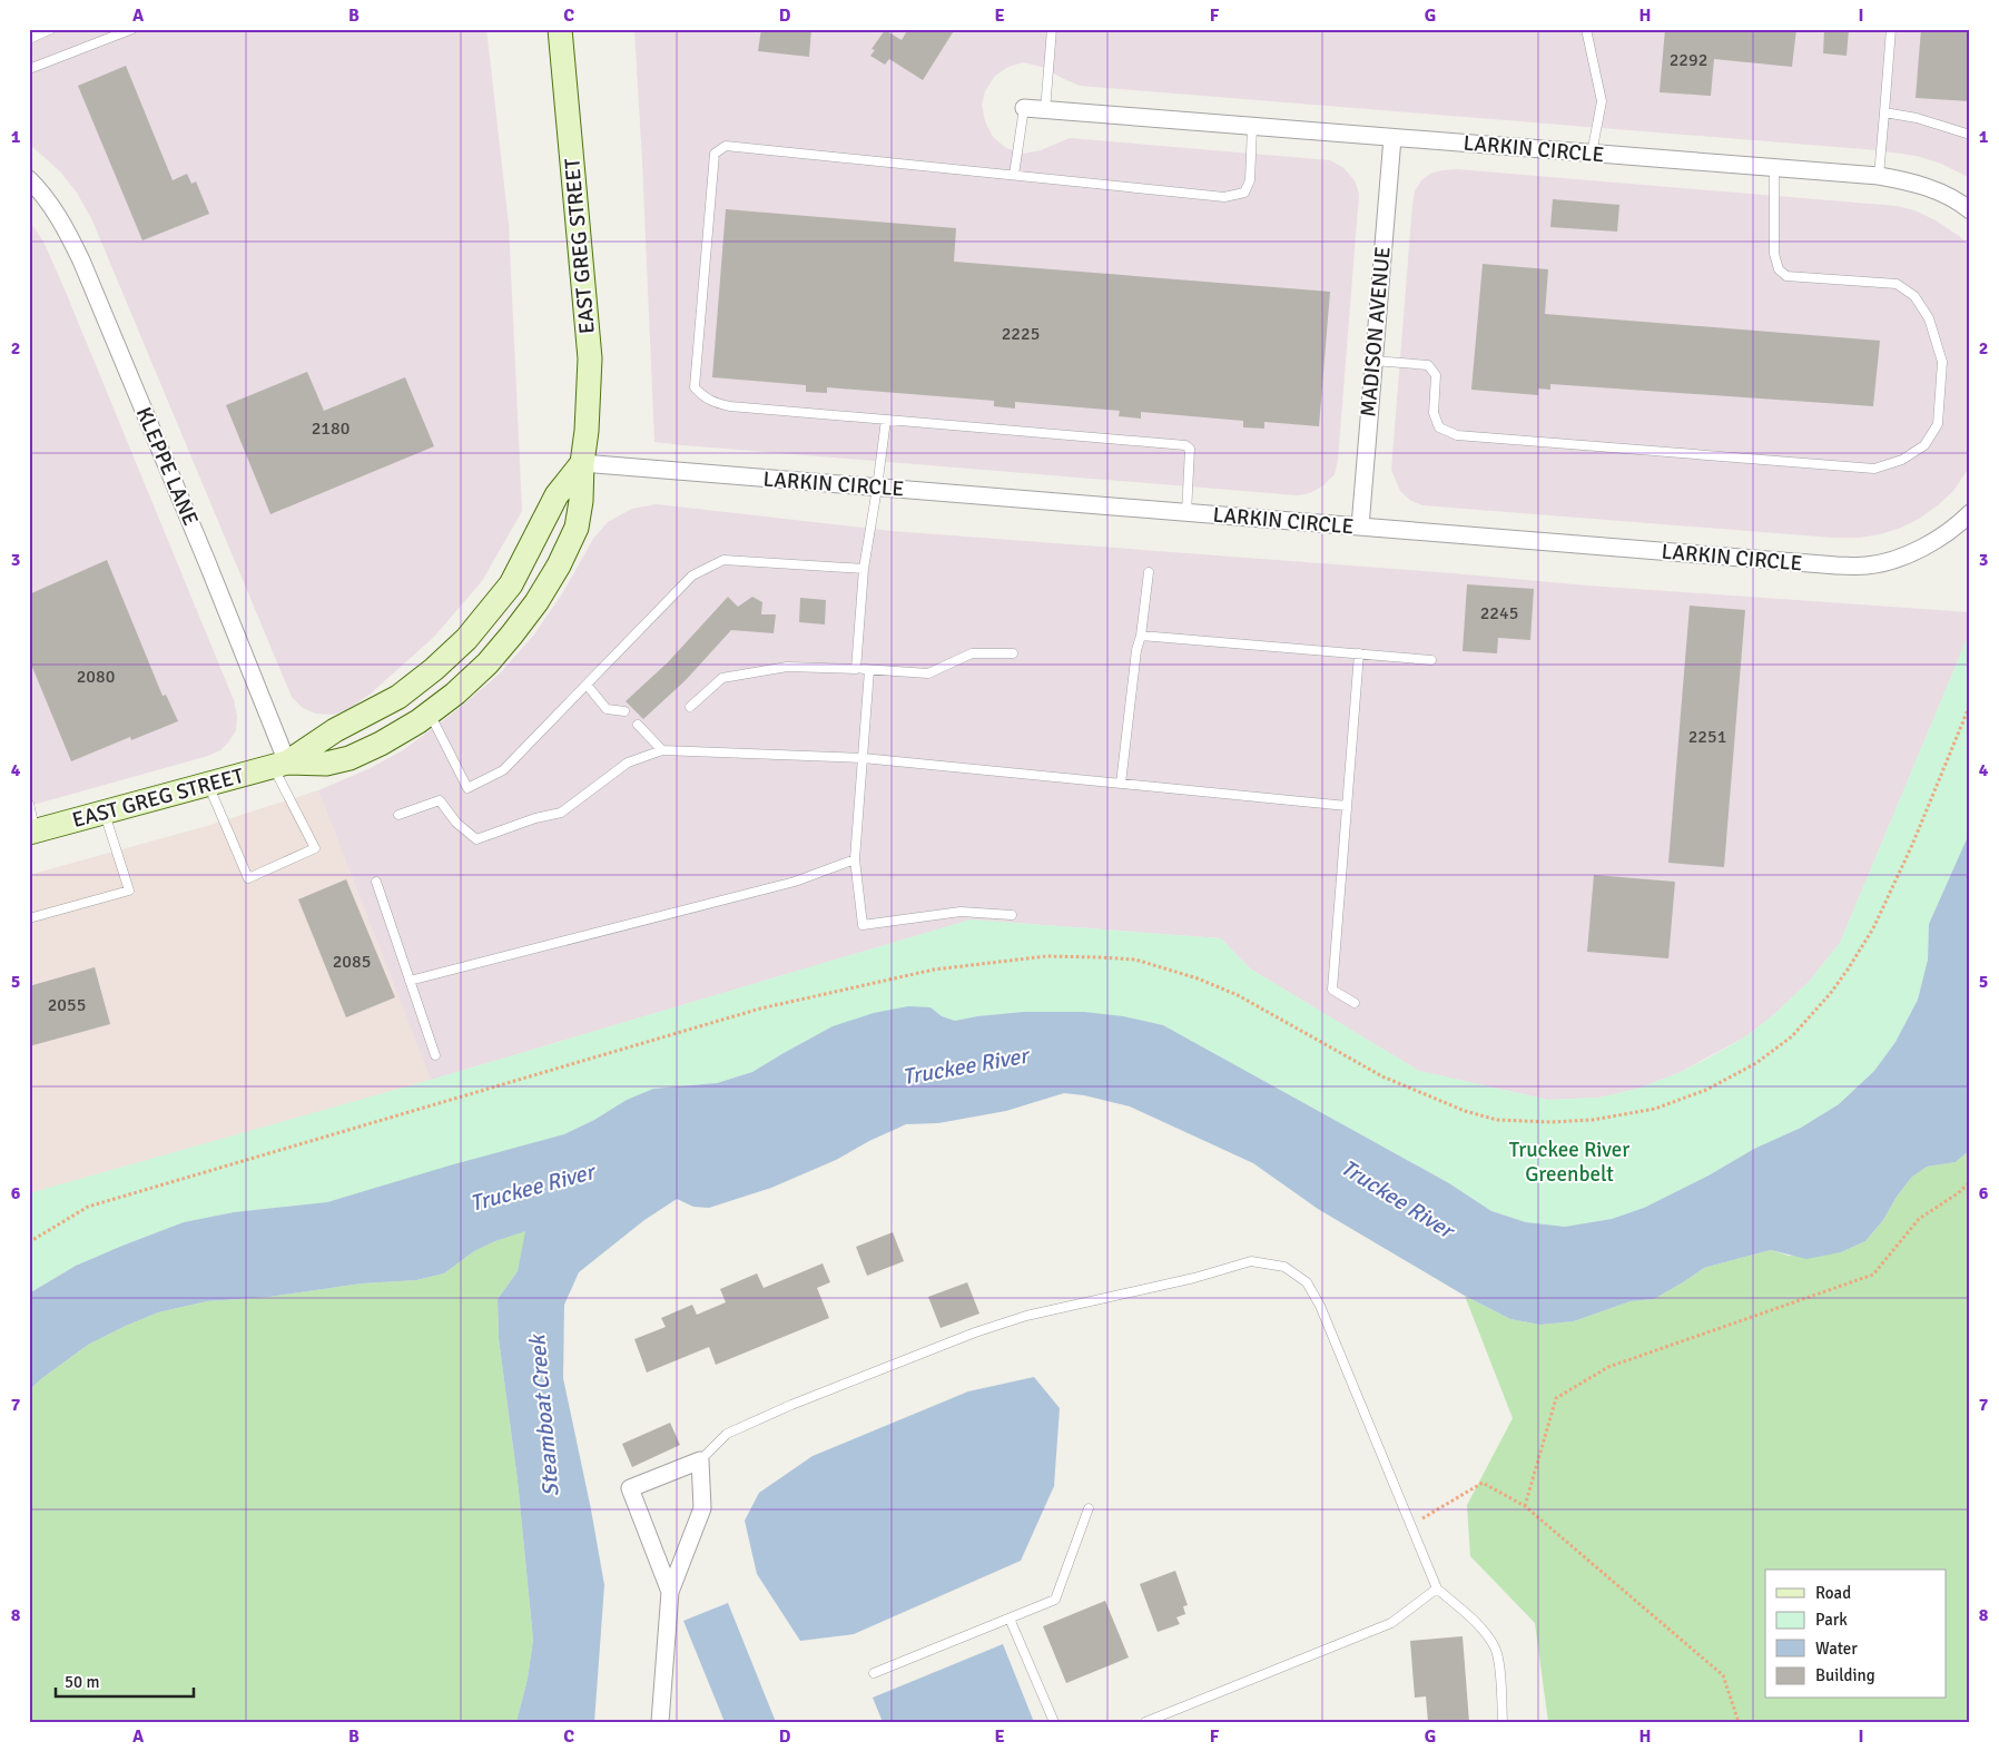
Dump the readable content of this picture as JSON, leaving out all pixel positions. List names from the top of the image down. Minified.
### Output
{"streets":{"main road":["EAST GREG STREET"],"street":["LARKIN CIRCLE","MADISON AVENUE","KLEPPE LANE"]},"crossings":[["LARKIN CIRCLE","EAST GREG STREET"],["LARKIN CIRCLE","MADISON AVENUE"],["EAST GREG STREET","KLEPPE LANE"]],"water":["Truckee River","Steamboat Creek"],"parks":["Truckee River Greenbelt"],"house_numbers":["2292","2225","2180","2245","2080","2251","2085","2055"],"legend":["Road","Park","Water","Building"],"scale_bar":"50 m","grid":{"columns":["A","B","C","D","E","F","G","H","I"],"rows":["1","2","3","4","5","6","7","8"]}}
